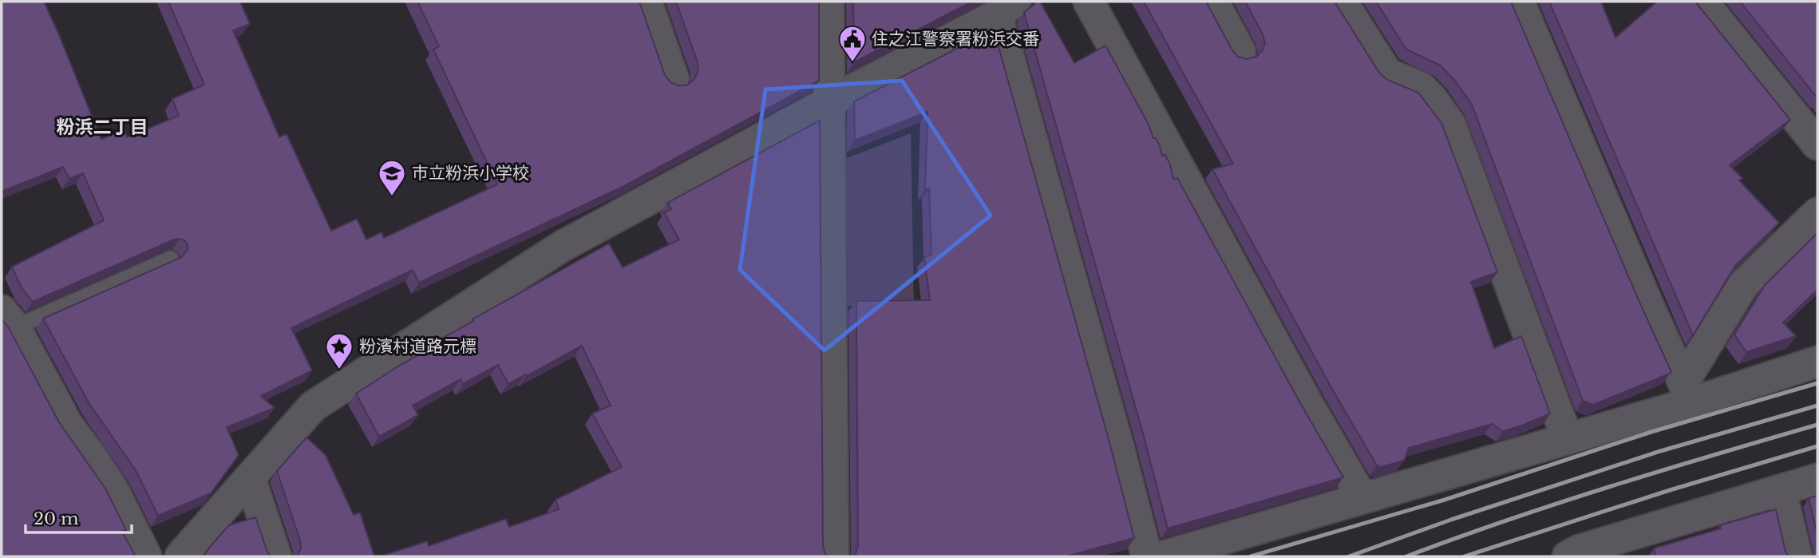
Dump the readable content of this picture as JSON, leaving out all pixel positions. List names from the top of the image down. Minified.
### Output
{"districts":["粉浜二丁目"],"places":{"public building":["住之江警察署粉浜交番"],"school or university":["市立粉浜小学校"],"place":["粉濱村道路元標"]},"scale_bar":"20 m"}
